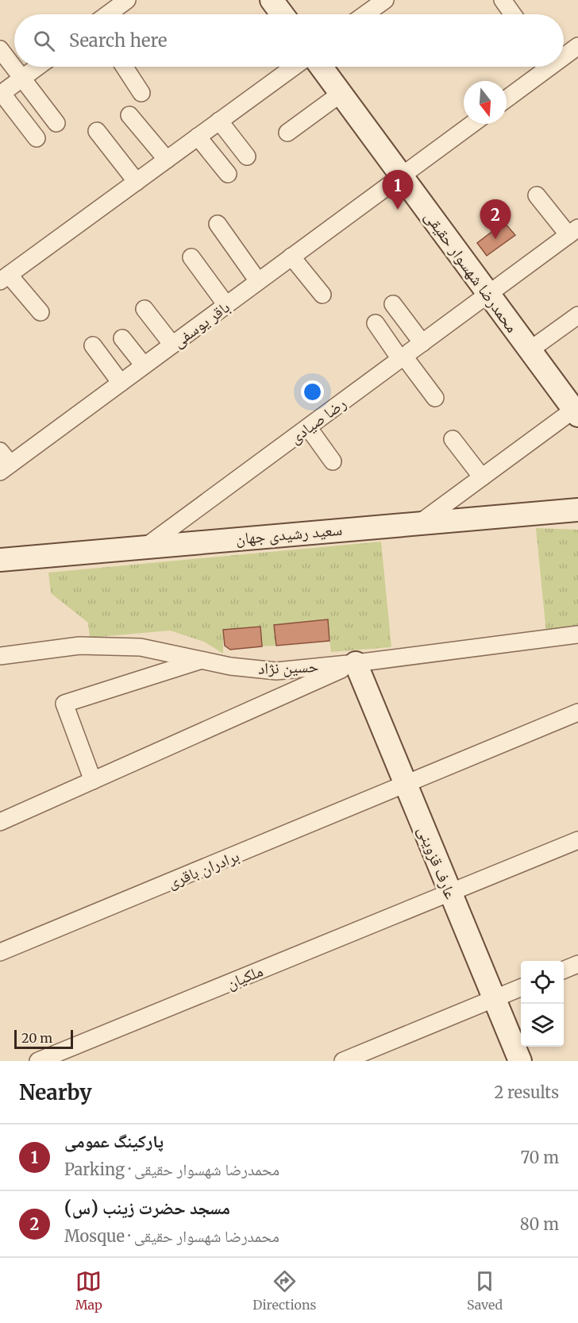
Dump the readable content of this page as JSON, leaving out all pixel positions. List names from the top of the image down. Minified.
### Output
{"streets":{"street":["محمدرضا شهسوار حقیقی","باقر یوسفی","رضا صیادی","سعید رشیدی جهان","حسین نژاد","عارف قزوینی","برادران باقری","ملکیان"]},"crossings":[["محمدرضا شهسوار حقیقی","باقر یوسفی"],["محمدرضا شهسوار حقیقی","رضا صیادی"],["رضا صیادی","سعید رشیدی جهان"],["حسین نژاد","عارف قزوینی"],["عارف قزوینی","برادران باقری"],["عارف قزوینی","ملکیان"]],"scale_bar":"20 m","north":"bottom","page":{"search":"Search here","pins":["1","2"],"scale":"20 m","heading":["Nearby","2 results"],"list":[{"mark":"1","name":"پارکینگ عمومی","note":"Parking · محمدرضا شهسوار حقیقی","value":"70 m"},{"mark":"2","name":"مسجد حضرت زینب (س)","note":"Mosque · محمدرضا شهسوار حقیقی","value":"80 m"}],"nav":["Map","Directions","Saved"]}}
